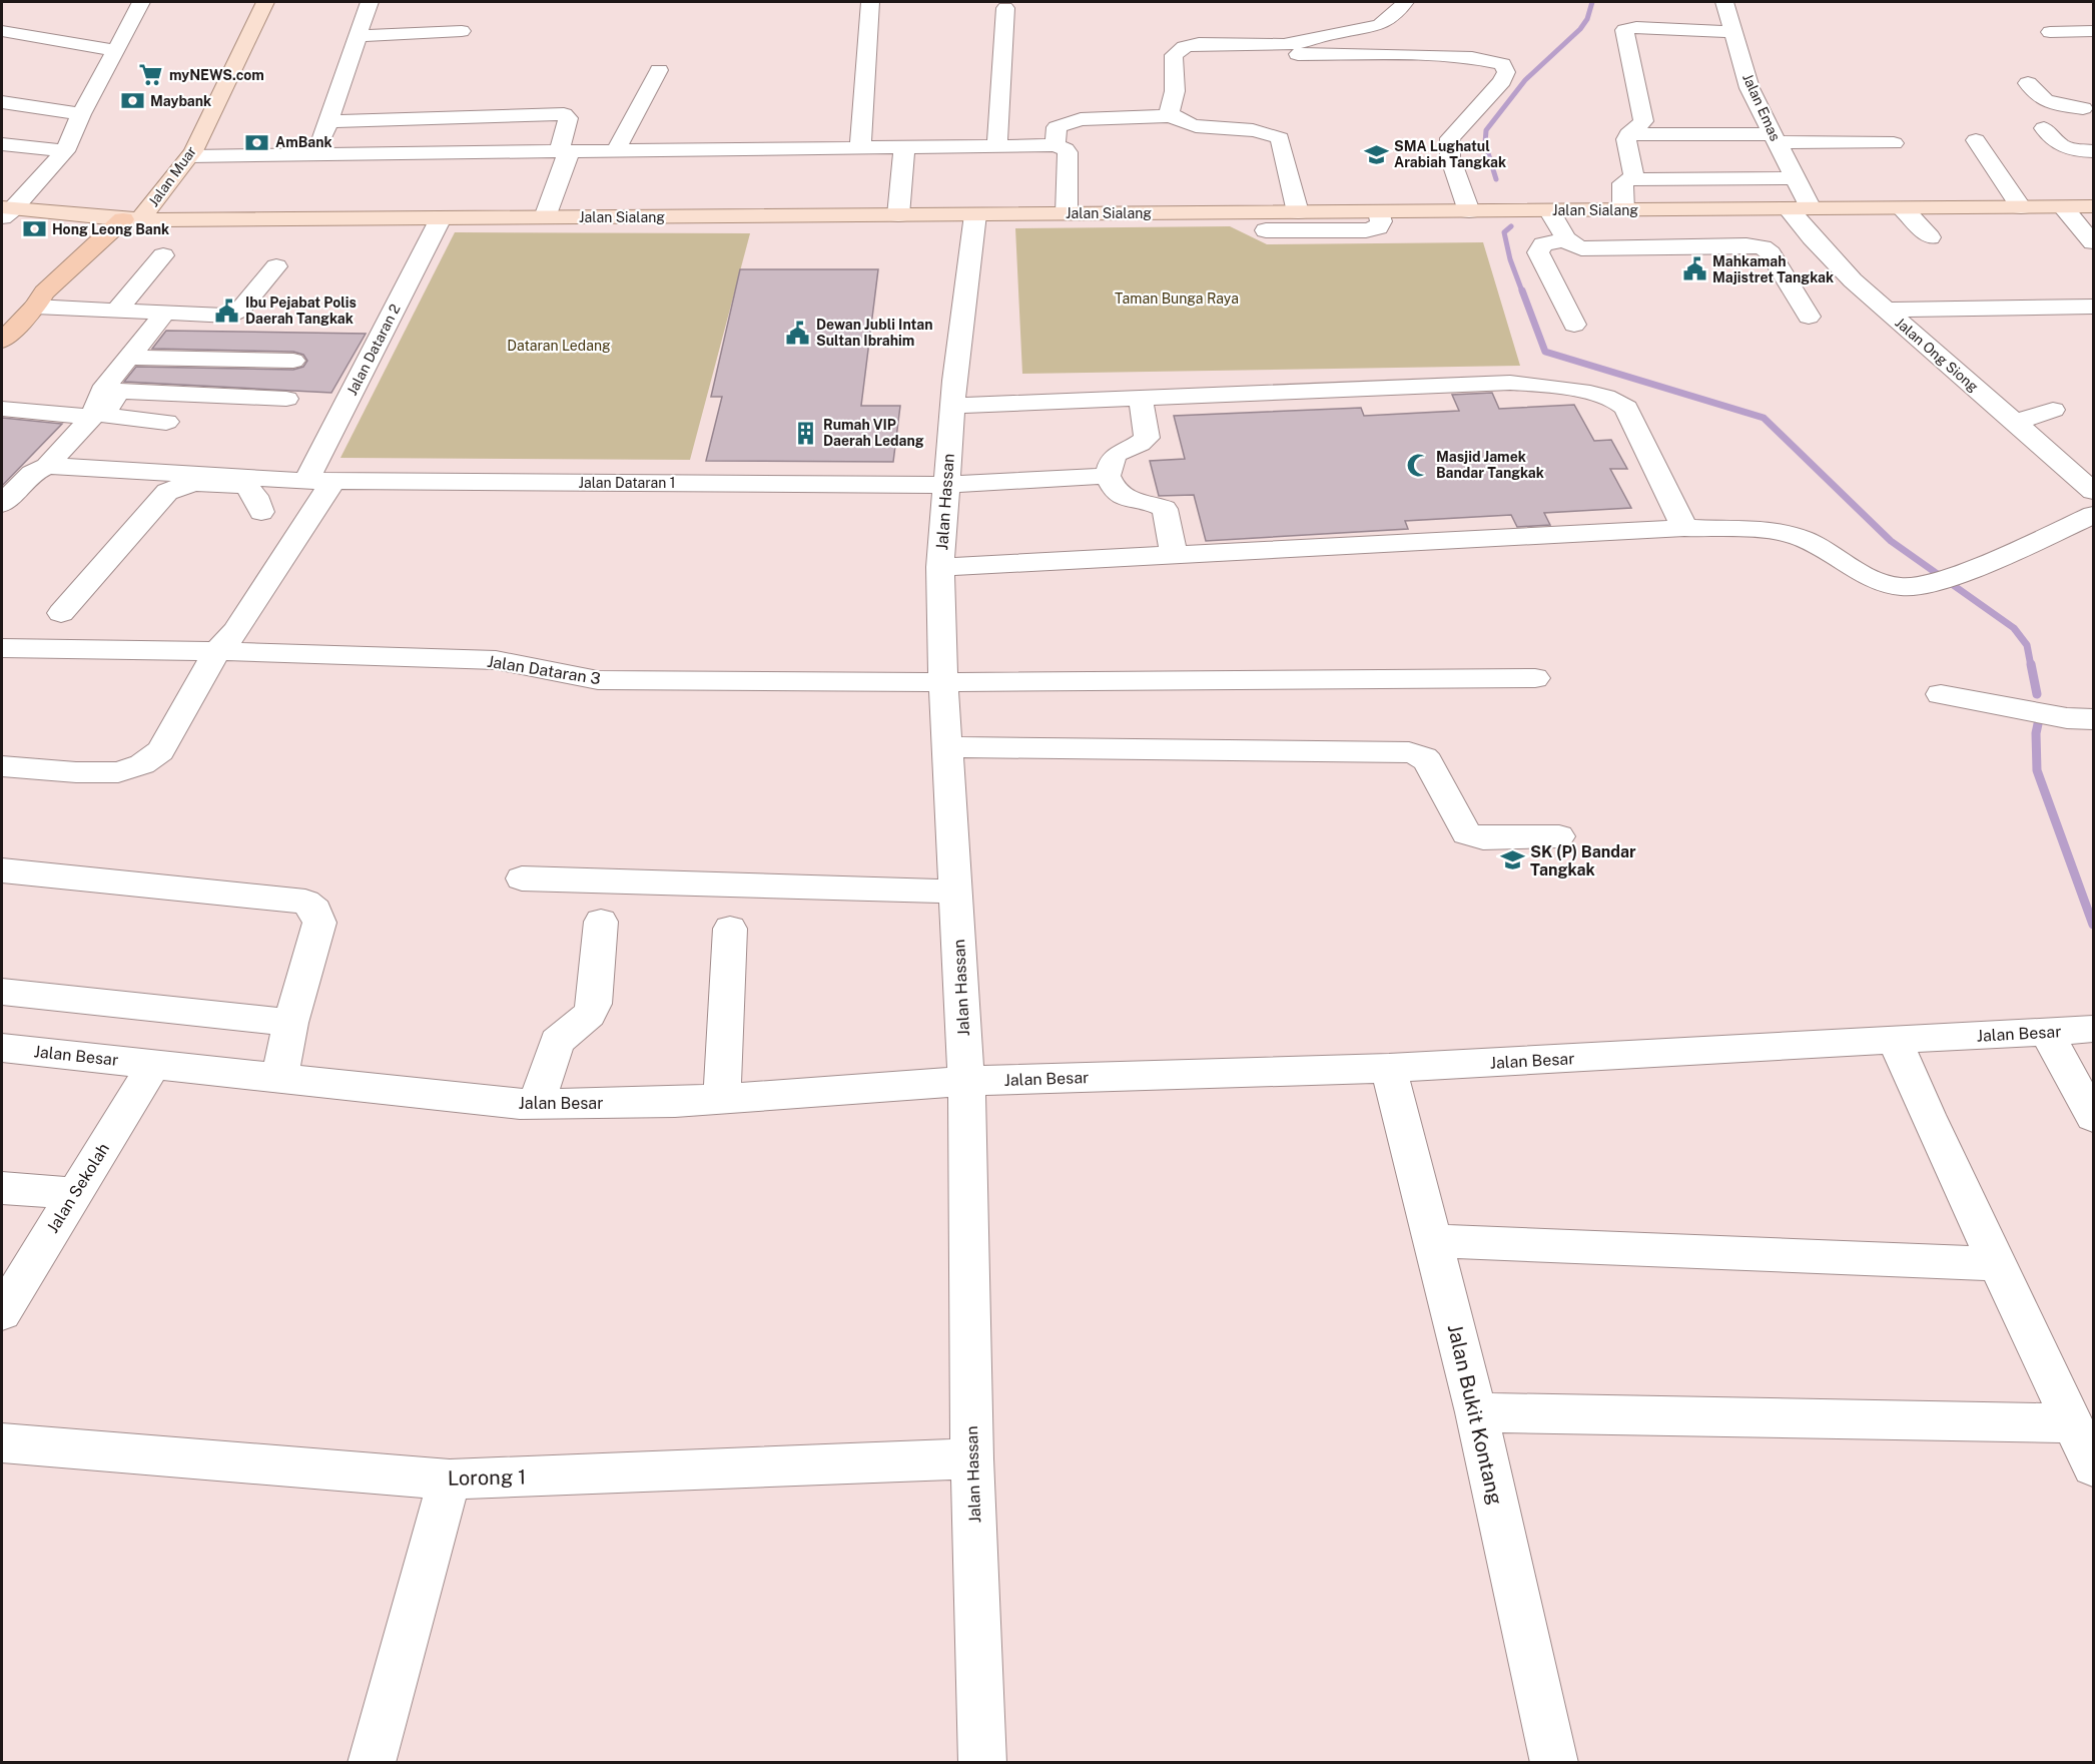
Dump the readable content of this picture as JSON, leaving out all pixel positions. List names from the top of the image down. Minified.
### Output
{"streets":{"main road":["Jalan Muar","Jalan Sialang"],"street":["Jalan Emas","Jalan Dataran 2","Jalan Ong Siong","Jalan Dataran 1","Jalan Hassan","Jalan Dataran 3","Jalan Besar","Jalan Sekolah","Jalan Bukit Kontang","Lorong 1"]},"crossings":[["Jalan Emas","Jalan Sialang"],["Jalan Emas","Jalan Ong Siong"],["Jalan Muar","Jalan Sialang"],["Jalan Sialang","Jalan Dataran 2"],["Jalan Sialang","Jalan Ong Siong"],["Jalan Sialang","Jalan Hassan"],["Jalan Dataran 2","Jalan Dataran 1"],["Jalan Dataran 2","Jalan Dataran 3"],["Jalan Dataran 1","Jalan Hassan"],["Jalan Hassan","Jalan Dataran 3"],["Jalan Hassan","Jalan Besar"],["Jalan Hassan","Lorong 1"],["Jalan Besar","Jalan Sekolah"],["Jalan Besar","Jalan Bukit Kontang"]],"parks":["Taman Bunga Raya","Dataran Ledang"],"places":{"supermarket":["myNEWS.com"],"bank":["Maybank","AmBank","Hong Leong Bank"],"school or university":["SMA Lughatul Arabiah Tangkak","SK (P) Bandar Tangkak"],"public building":["Mahkamah Majistret Tangkak","Ibu Pejabat Polis Daerah Tangkak","Dewan Jubli Intan Sultan Ibrahim"],"building":["Rumah VIP Daerah Ledang"],"mosque":["Masjid Jamek Bandar Tangkak"]}}
